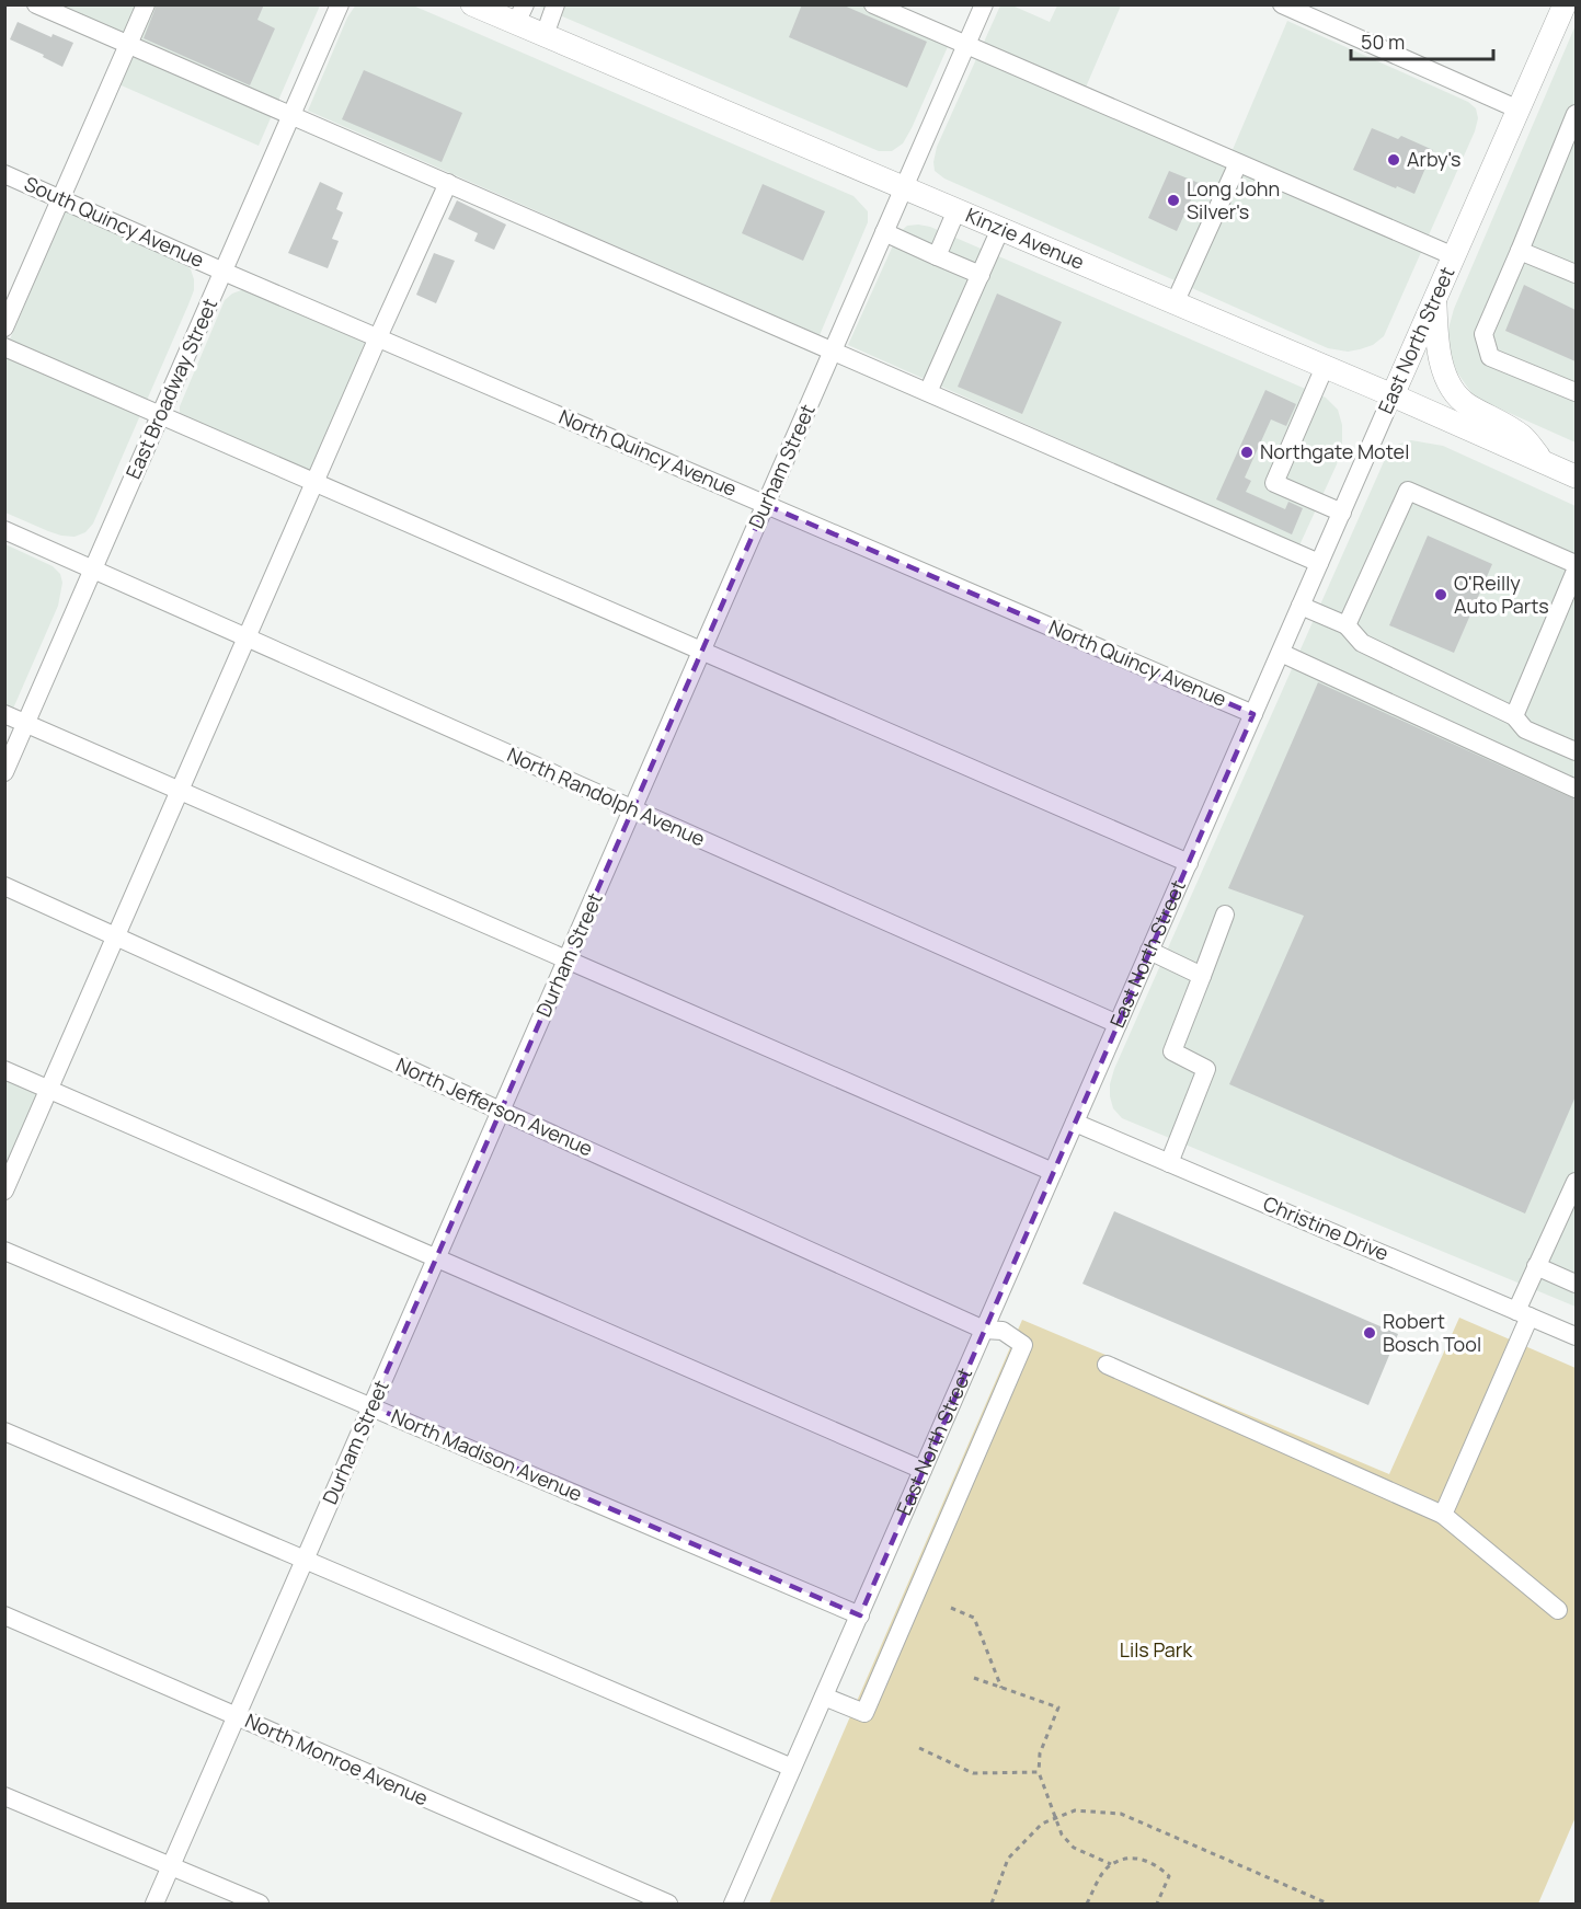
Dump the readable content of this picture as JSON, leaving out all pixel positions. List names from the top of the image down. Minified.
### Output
{"streets":{"main road":["Kinzie Avenue","East North Street"],"street":["South Quincy Avenue","East Broadway Street","North Quincy Avenue","Durham Street","North Randolph Avenue","North Jefferson Avenue","Christine Drive","North Madison Avenue","North Monroe Avenue"]},"crossings":[["South Quincy Avenue","East Broadway Street"],["South Quincy Avenue","North Quincy Avenue"],["Kinzie Avenue","East North Street"],["Kinzie Avenue","Durham Street"],["East North Street","North Quincy Avenue"],["East North Street","North Randolph Avenue"],["East North Street","North Jefferson Avenue"],["East North Street","Christine Drive"],["East North Street","North Madison Avenue"],["East Broadway Street","North Quincy Avenue"],["East Broadway Street","North Randolph Avenue"],["North Quincy Avenue","Durham Street"],["Durham Street","North Randolph Avenue"],["Durham Street","North Jefferson Avenue"],["Durham Street","North Madison Avenue"],["Durham Street","North Monroe Avenue"]],"parks":["Lils Park"],"places":["Arby's","Long John Silver's","Northgate Motel","O'Reilly Auto Parts","Robert Bosch Tool"],"scale_bar":"50 m"}
